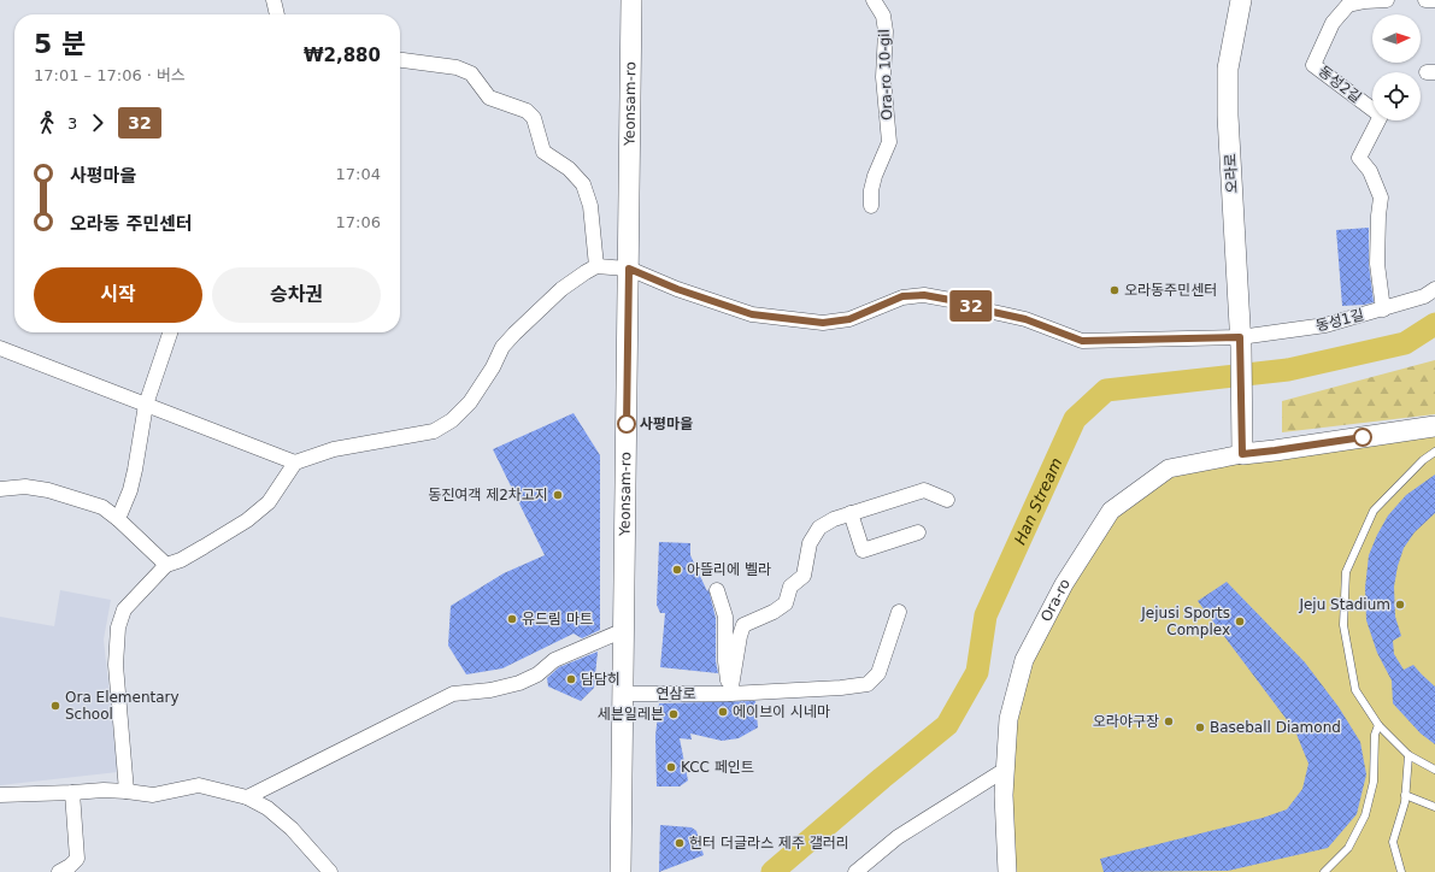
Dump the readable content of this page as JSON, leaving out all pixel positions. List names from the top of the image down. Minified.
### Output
{"streets":{"main road":["Yeonsam-ro","오라로"],"street":["Ora-ro 10-gil","동성2길","동성1길","Ora-ro","연삼로"]},"crossings":[["동성2길","동성1길"],["Yeonsam-ro","연삼로"],["오라로","동성1길"],["오라로","Ora-ro"]],"water":["Han Stream"],"places":["오라동주민센터","사평마을","동진여객 제2차고지","아뜰리에 벨라","Jeju Stadium","유드림 마트","Jejusi Sports Complex","담담히","Ora Elementary School","에이브이 시네마","세븐일레븐","오라야구장","Baseball Diamond","KCC 페인트","헌터 더글라스 제주 갤러리"],"lines":["bus line 32"],"north":"right","page":{"on_map":"32","heading":["5 분","17:01 – 17:06 · 버스","₩2,880"],"legs":["3","32"],"list":[{"name":"사평마을","value":"17:04"},{"name":"오라동 주민센터","value":"17:06"}],"buttons":["시작","승차권"]}}
